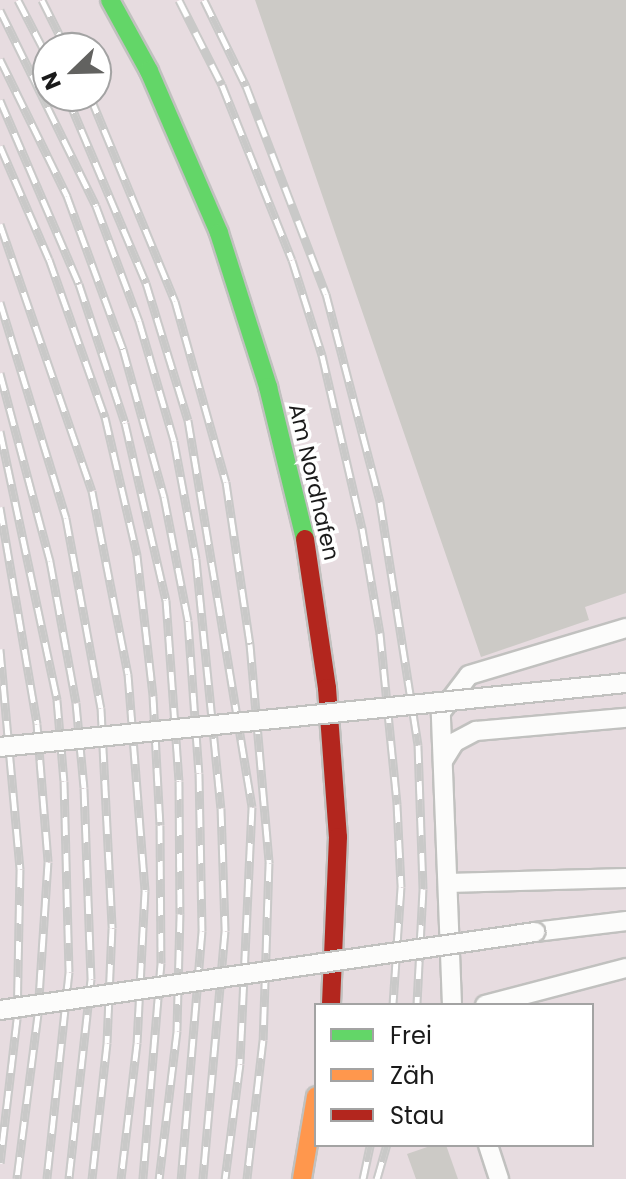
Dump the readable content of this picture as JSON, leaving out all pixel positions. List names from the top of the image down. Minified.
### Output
{"streets":{"main road":["Am Nordhafen"]},"legend":["Frei","Zäh","Stau"],"north":"bottom left"}
